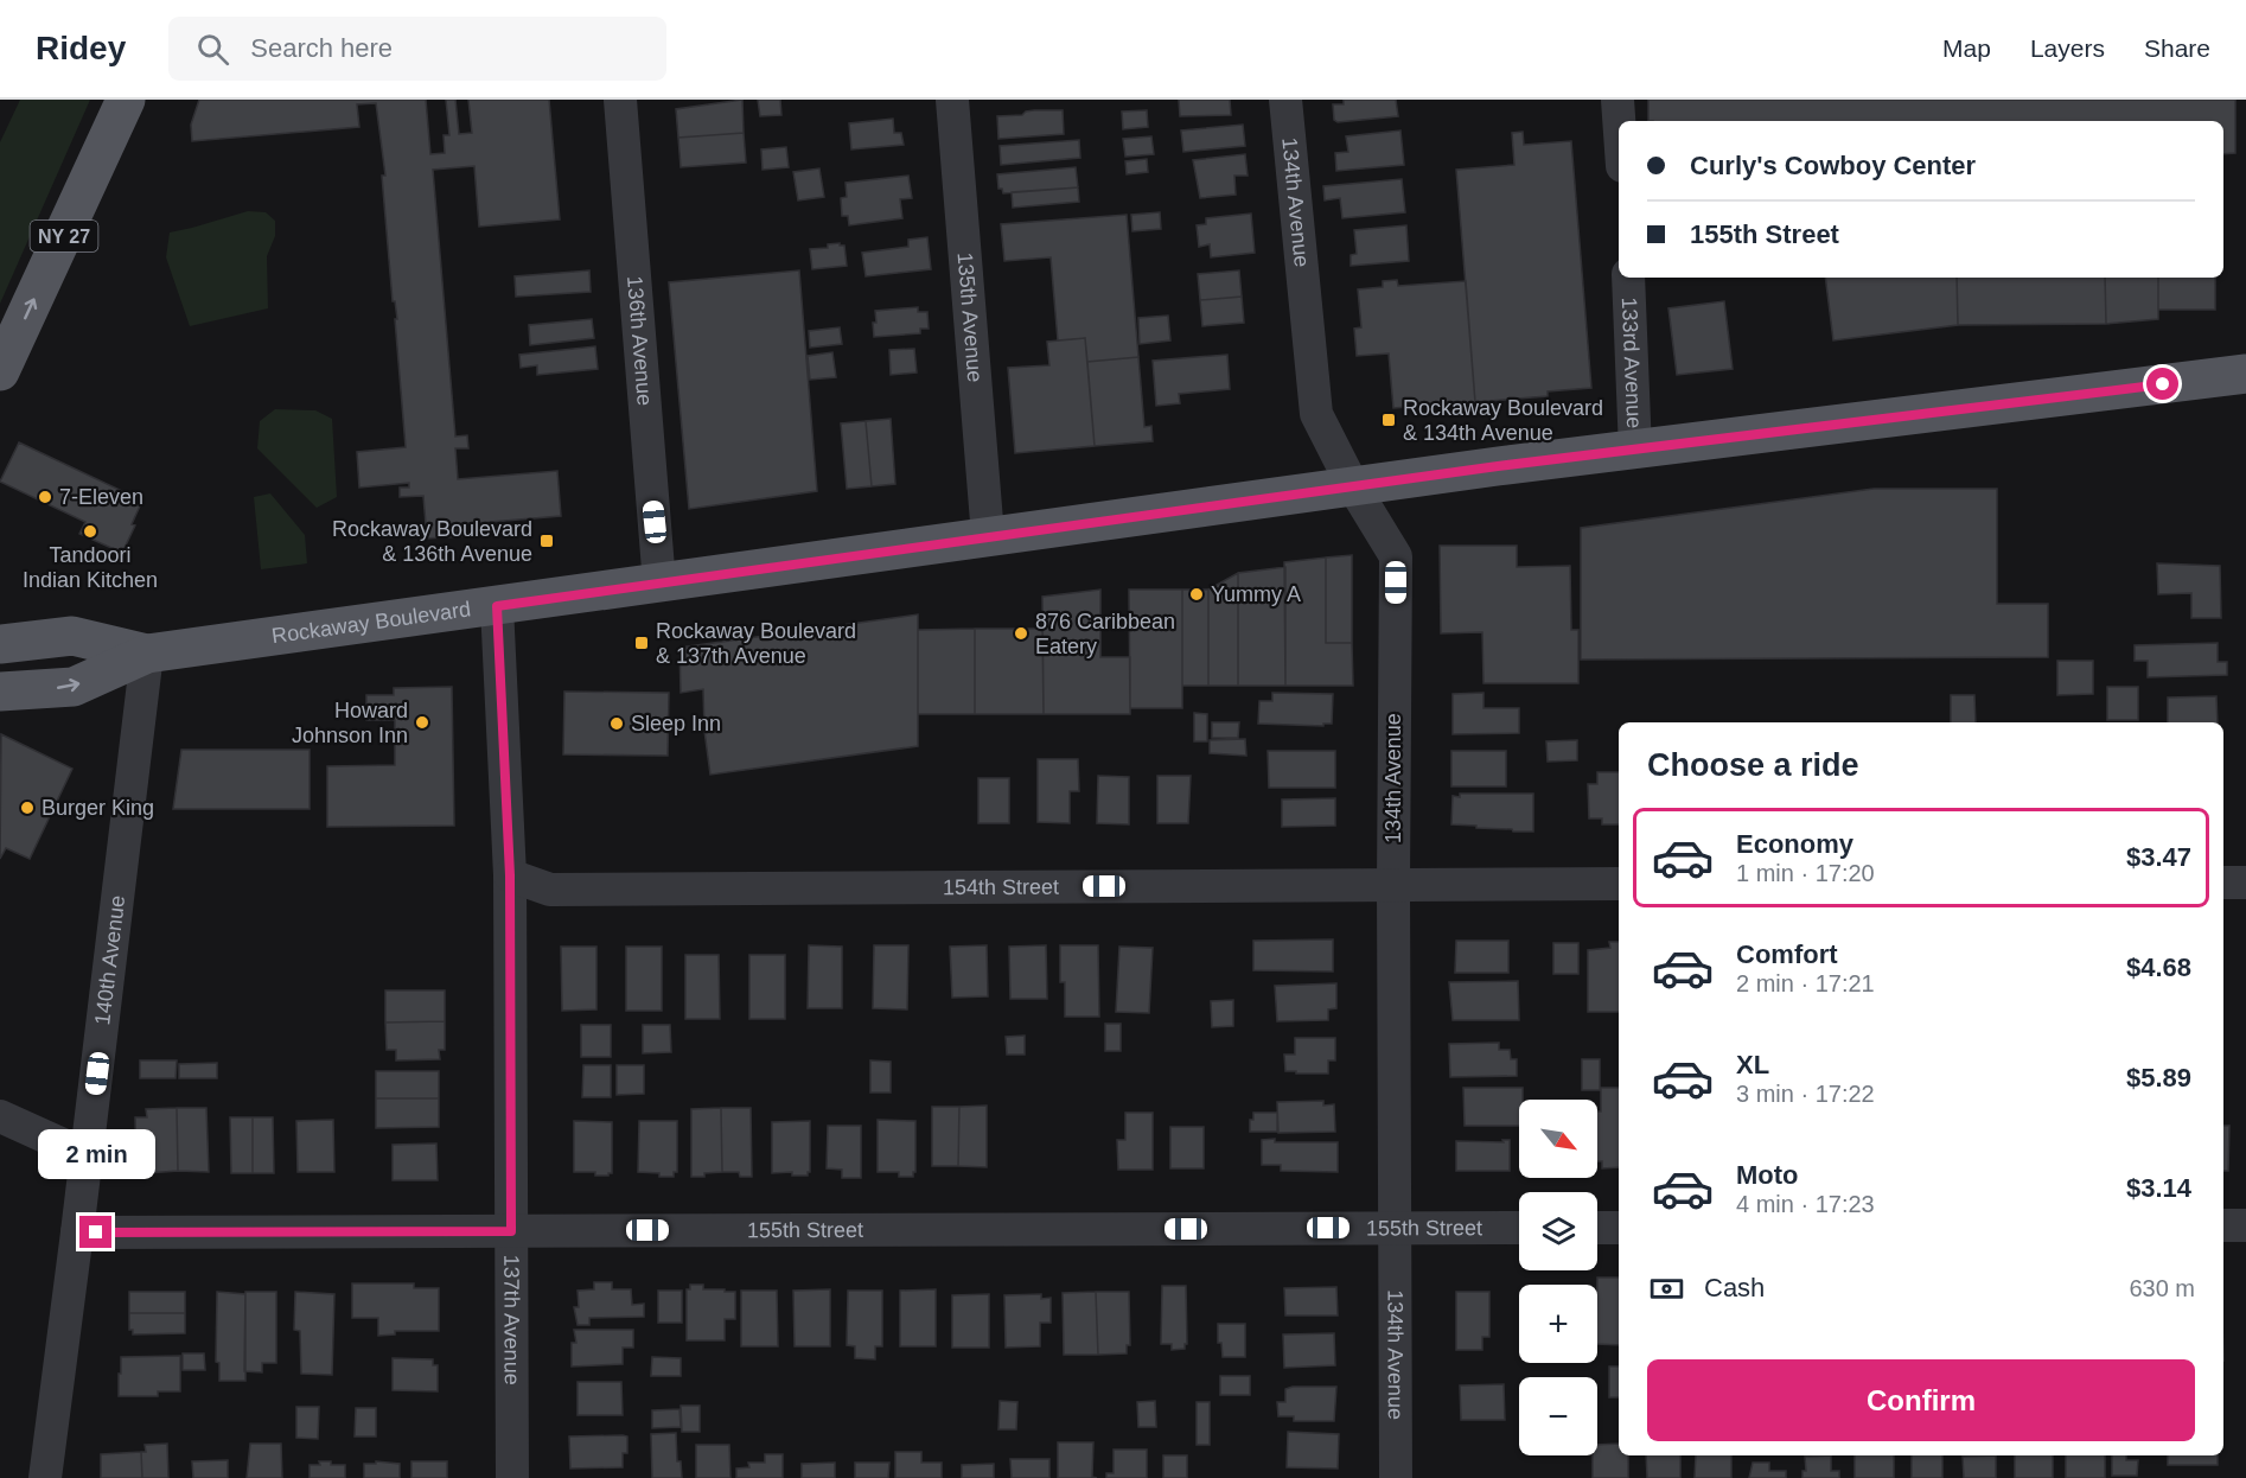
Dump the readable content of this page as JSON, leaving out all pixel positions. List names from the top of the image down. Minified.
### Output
{"streets":{"main road":["NY 27","Rockaway Boulevard"],"street":["134th Avenue","135th Avenue","136th Avenue","133rd Avenue","154th Street","140th Avenue","155th Street","137th Avenue"]},"crossings":[["134th Avenue","Rockaway Boulevard"],["134th Avenue","154th Street"],["134th Avenue","155th Street"],["135th Avenue","Rockaway Boulevard"],["136th Avenue","Rockaway Boulevard"],["133rd Avenue","Rockaway Boulevard"],["Rockaway Boulevard","140th Avenue"],["Rockaway Boulevard","137th Avenue"],["154th Street","137th Avenue"],["140th Avenue","155th Street"],["155th Street","137th Avenue"]],"places":{"transit":["Rockaway Boulevard & 134th Avenue","Rockaway Boulevard & 136th Avenue","Rockaway Boulevard & 137th Avenue"],"other":["7-Eleven","Tandoori Indian Kitchen","Yummy A","876 Caribbean Eatery","Howard Johnson Inn","Sleep Inn","Burger King"]},"north":"bottom right","page":{"header":"Ridey","search":"Search here","nav":["Map","Layers","Share"],"banner":["Curly's Cowboy Center","155th Street"],"heading":"Choose a ride","list":[{"name":"Economy","note":"1 min · 17:20","value":"$3.47"},{"name":"Comfort","note":"2 min · 17:21","value":"$4.68"},{"name":"XL","note":"3 min · 17:22","value":"$5.89"},{"name":"Moto","note":"4 min · 17:23","value":"$3.14"}],"map_buttons":["+","−"],"bubble":"2 min","pay":["Cash","630 m"],"buttons":"Confirm"}}
